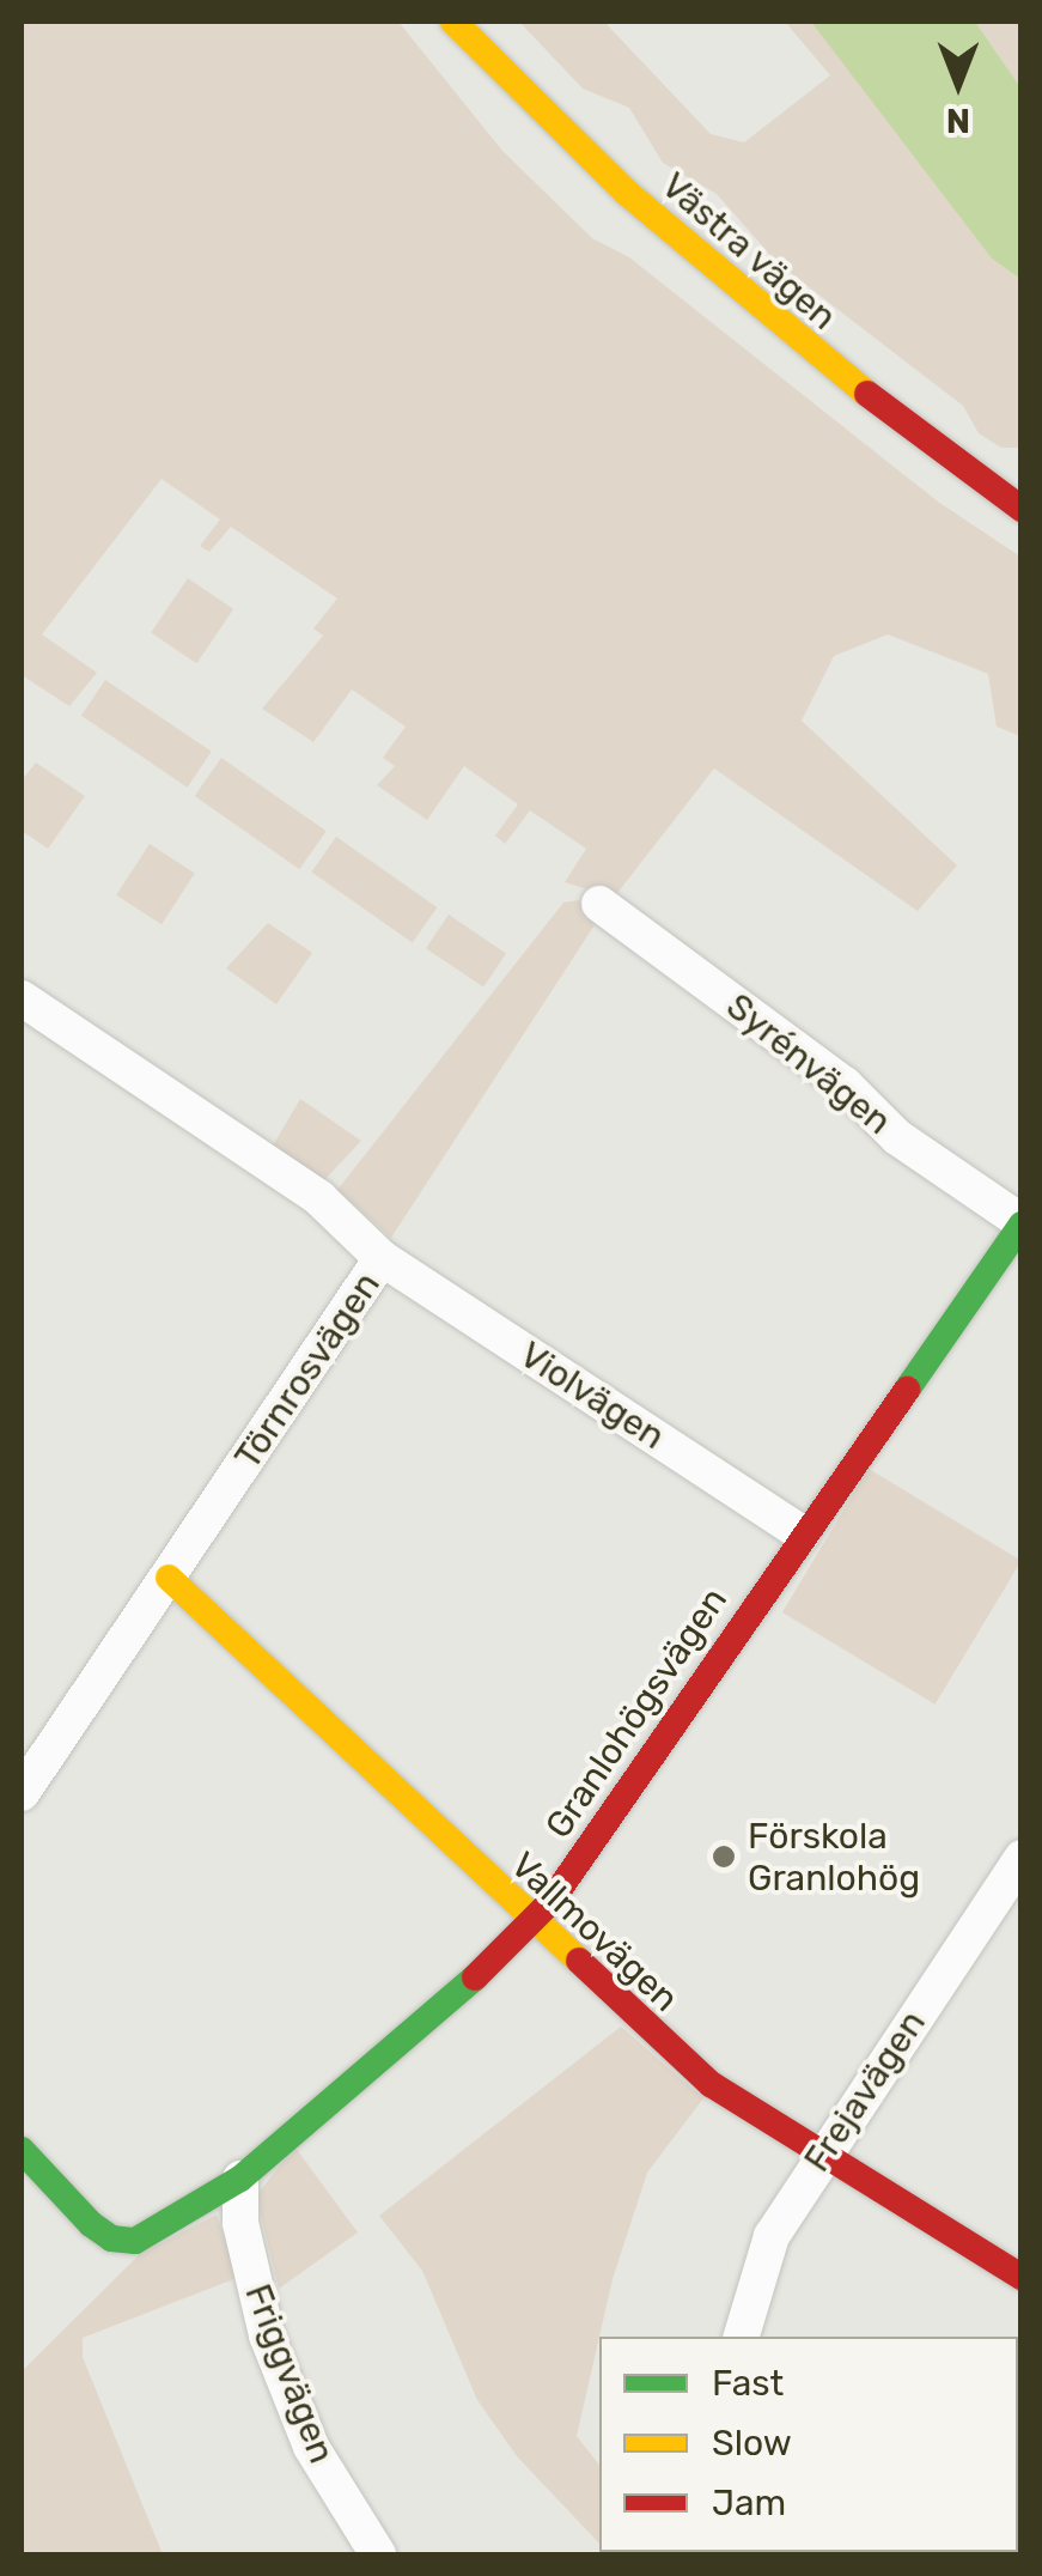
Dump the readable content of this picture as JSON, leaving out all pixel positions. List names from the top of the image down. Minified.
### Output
{"streets":{"street":["Västra vägen","Syrénvägen","Törnrosvägen","Violvägen","Granlohögsvägen","Vallmovägen","Frejavägen","Friggvägen"]},"crossings":[["Syrénvägen","Granlohögsvägen"],["Törnrosvägen","Violvägen"],["Törnrosvägen","Vallmovägen"],["Violvägen","Granlohögsvägen"],["Granlohögsvägen","Vallmovägen"],["Granlohögsvägen","Friggvägen"],["Vallmovägen","Frejavägen"]],"places":["Förskola Granlohög"],"legend":["Fast","Slow","Jam"],"north":"bottom"}
